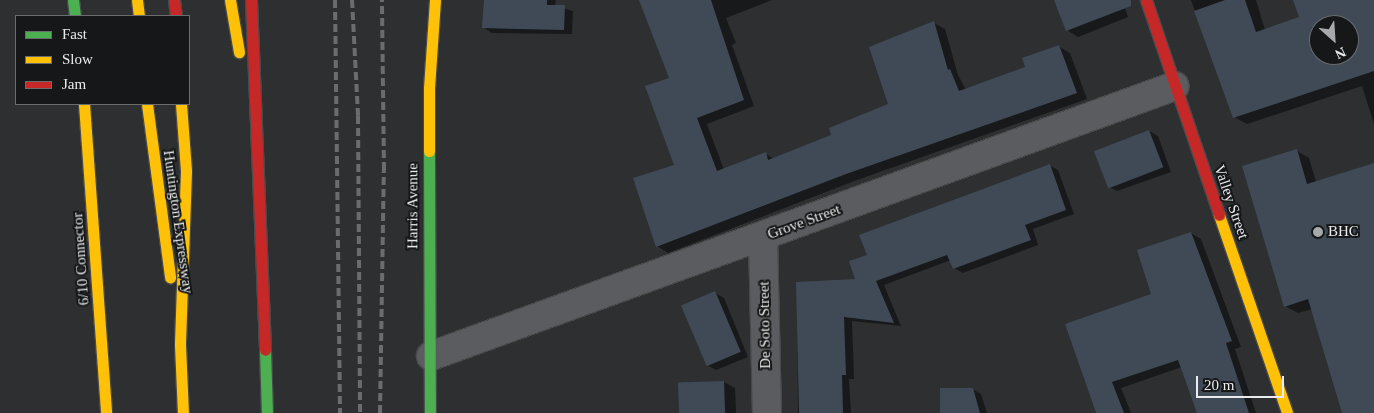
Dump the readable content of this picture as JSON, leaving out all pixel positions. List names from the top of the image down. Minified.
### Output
{"streets":{"main road":["Valley Street","Harris Avenue","Huntington Expressway","6/10 Connector"],"street":["Grove Street","De Soto Street"]},"crossings":[["Valley Street","Grove Street"],["Harris Avenue","Grove Street"],["Grove Street","De Soto Street"]],"places":["BHC"],"legend":["Fast","Slow","Jam"],"scale_bar":"20 m","north":"bottom right"}
